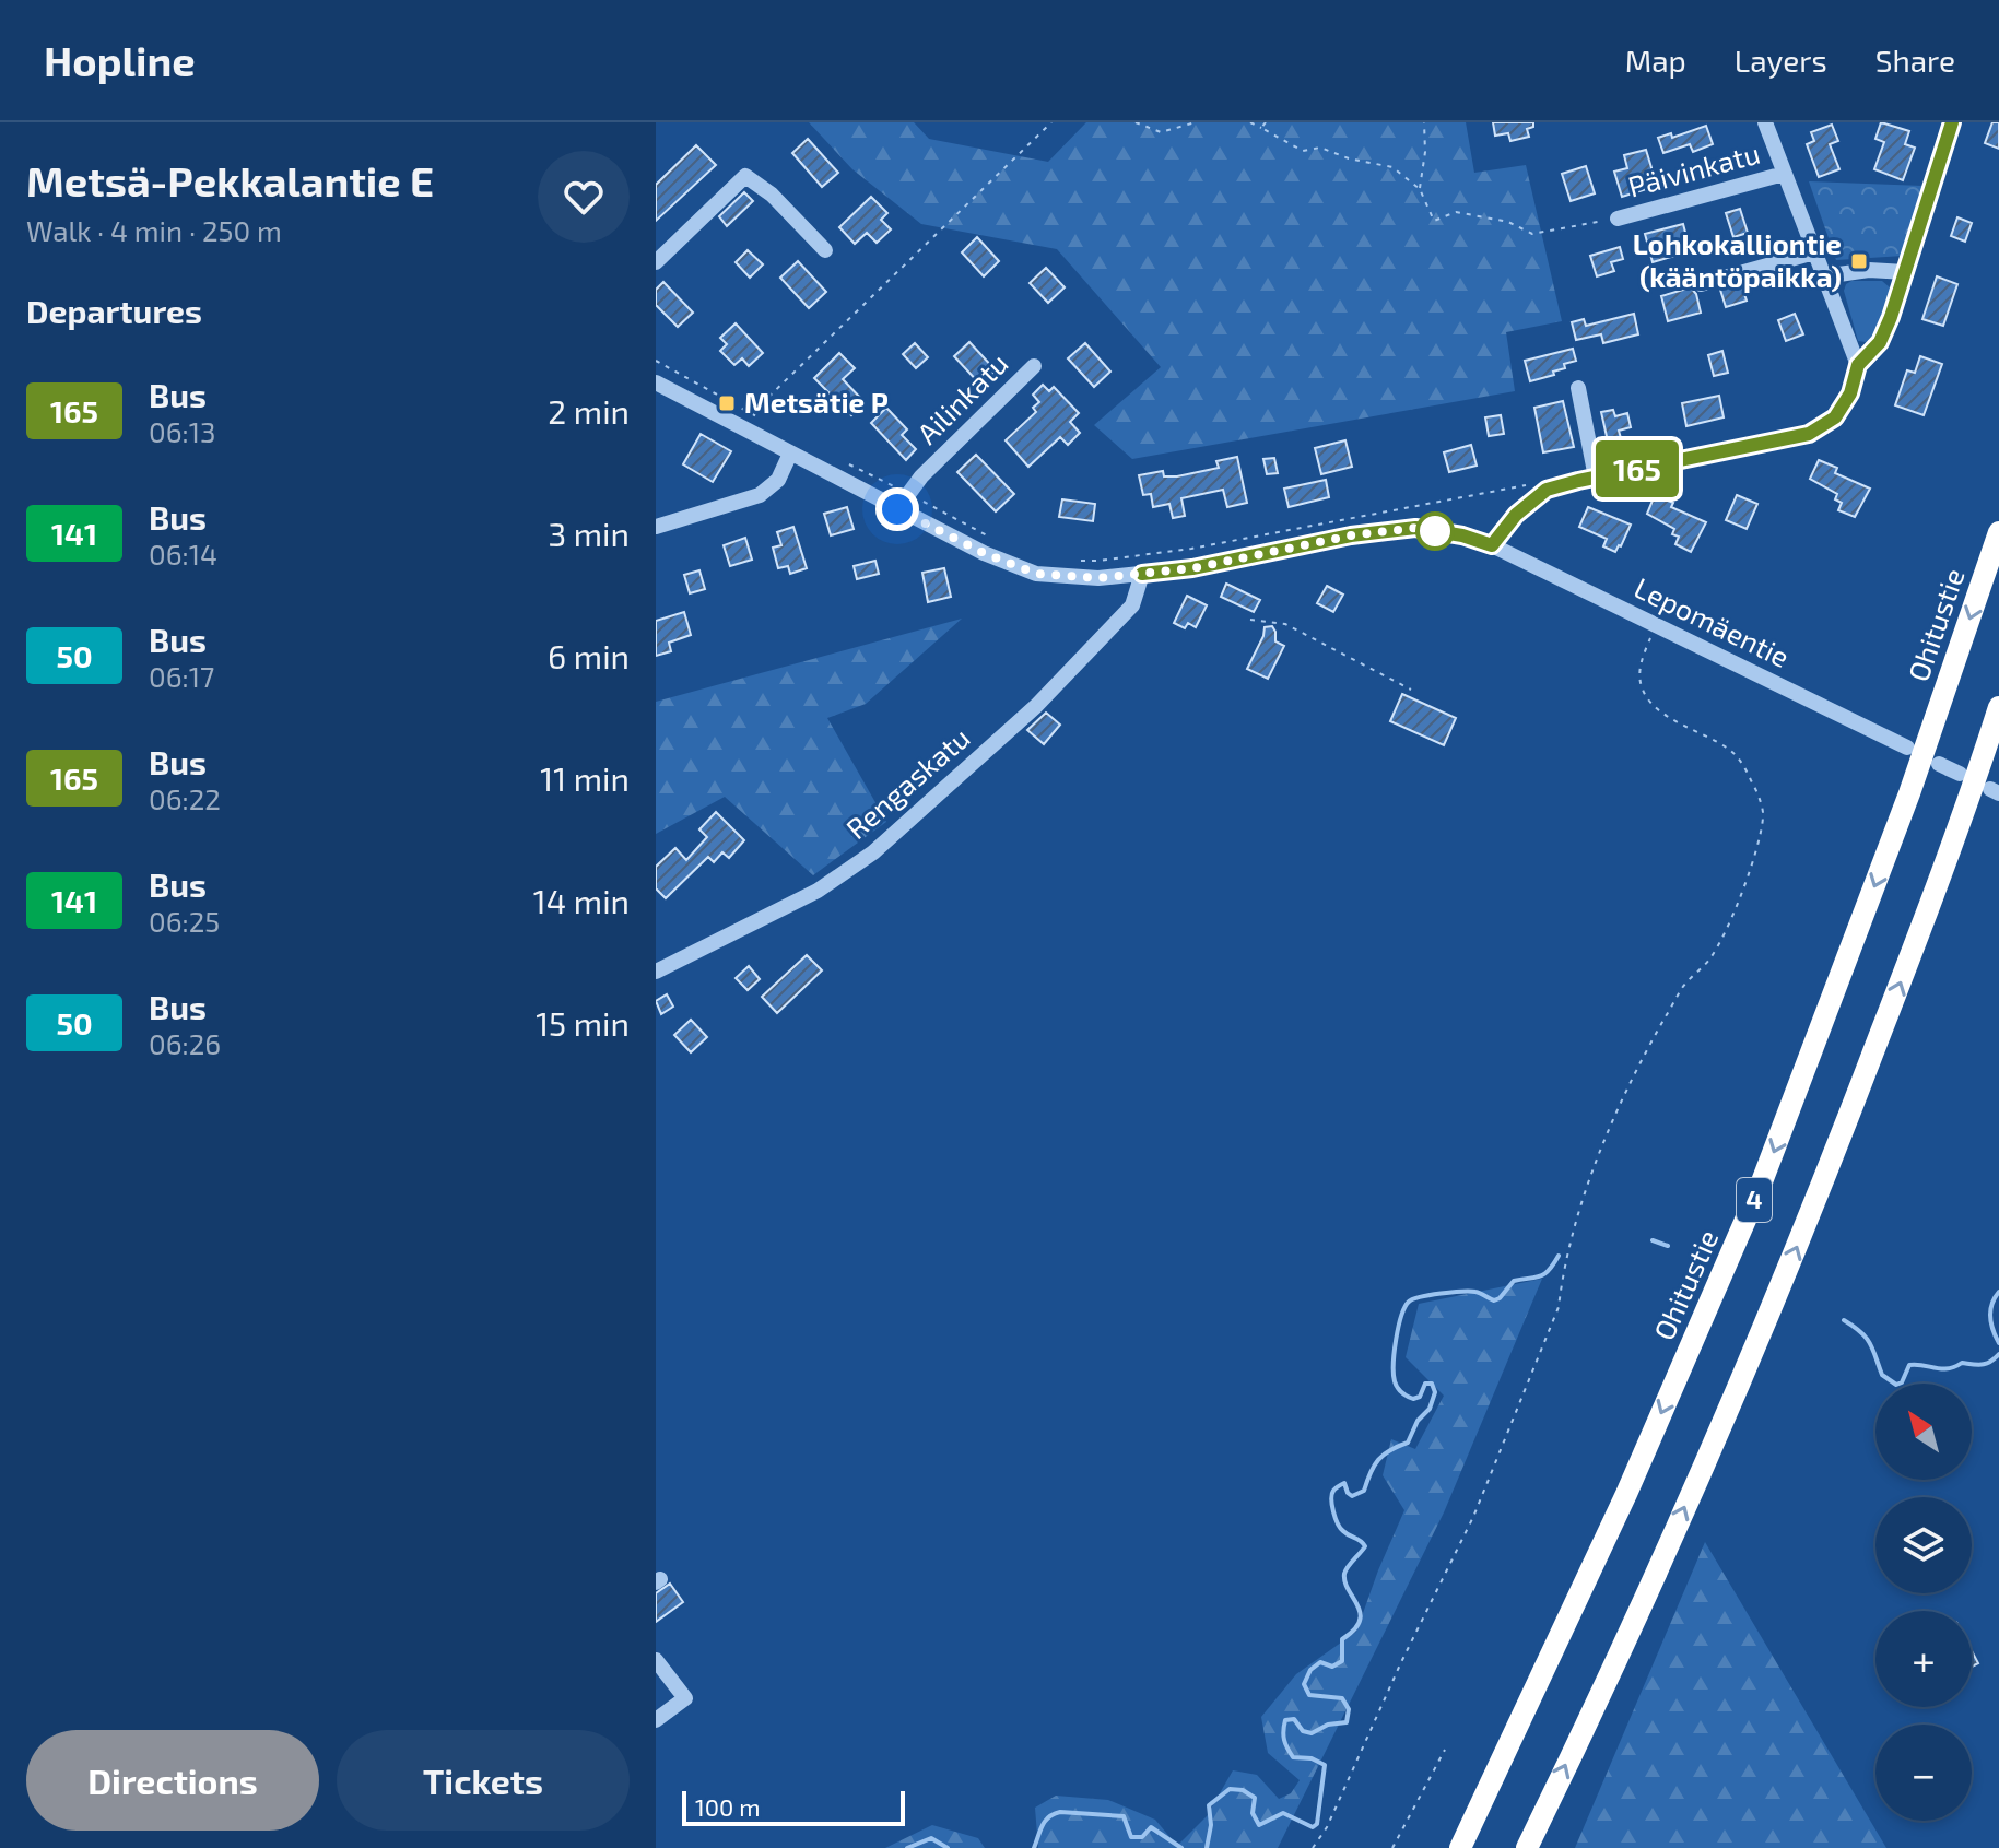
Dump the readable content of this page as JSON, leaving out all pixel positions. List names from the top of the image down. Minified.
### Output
{"streets":{"highway":["Ohitustie","4"],"street":["Päivinkatu","Ailinkatu","Lepomäentie","Rengaskatu"]},"crossings":[["Ailinkatu","Lepomäentie"],["Lepomäentie","Rengaskatu"]],"places":{"transit":["Lohkokalliontie (kääntöpaikka)","Metsätie P"]},"lines":["bus line 165"],"scale_bar":"100 m","north":"top left","page":{"header":"Hopline","nav":["Map","Layers","Share"],"heading":[["Metsä-Pekkalantie E","Walk · 4 min · 250 m"],"Departures"],"on_map":"165","list":[{"mark":"165","name":"Bus","note":"06:13","value":"2 min"},{"mark":"141","name":"Bus","note":"06:14","value":"3 min"},{"mark":"50","name":"Bus","note":"06:17","value":"6 min"},{"mark":"165","name":"Bus","note":"06:22","value":"11 min"},{"mark":"141","name":"Bus","note":"06:25","value":"14 min"},{"mark":"50","name":"Bus","note":"06:26","value":"15 min"}],"map_buttons":["+","−"],"buttons":["Directions","Tickets"],"scale":"100 m"}}
